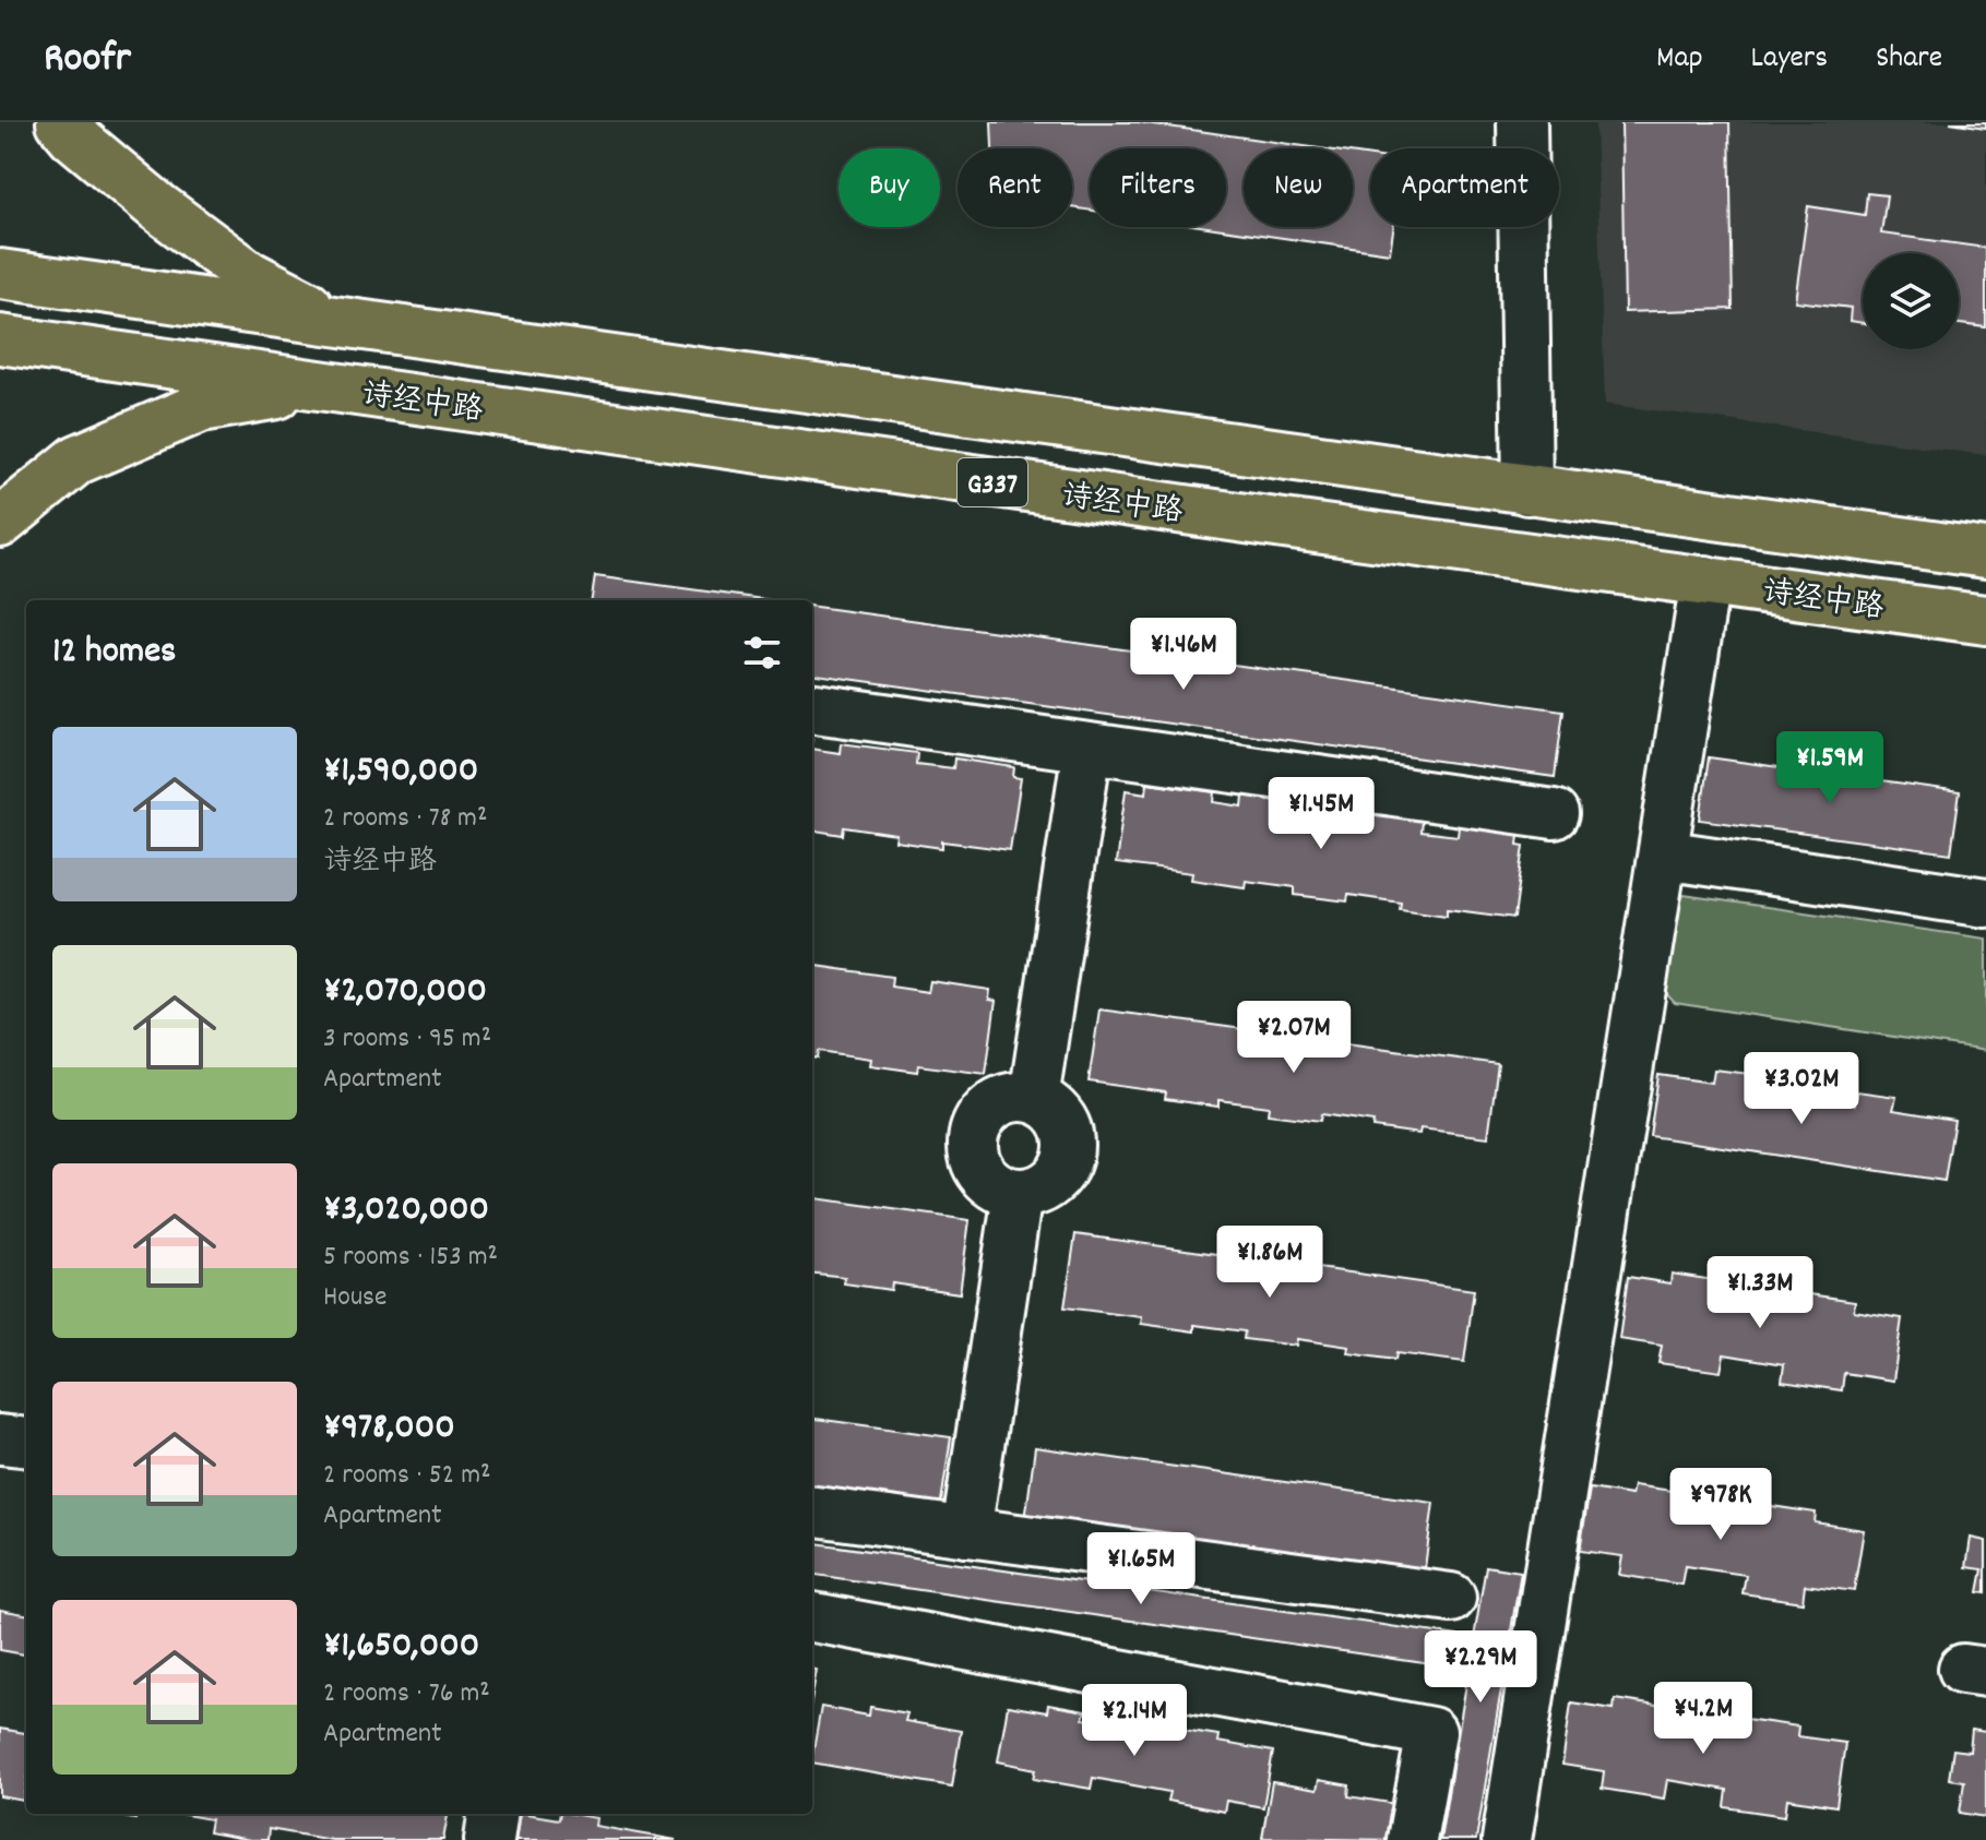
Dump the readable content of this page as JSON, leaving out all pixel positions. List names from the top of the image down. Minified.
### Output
{"streets":{"highway":["诗经中路","G337"]},"page":{"header":"Roofr","nav":["Map","Layers","Share"],"chip":["Buy","Rent","Filters","New","Apartment"],"heading":"12 homes","price":["¥1.46M","¥1.59M","¥1.45M","¥2.07M","¥3.02M","¥1.86M","¥1.33M","¥978K","¥1.65M","¥2.29M","¥4.2M","¥2.14M"],"list":[{"name":"¥1,590,000","note":"2 rooms · 78 m² · 诗经中路"},{"name":"¥2,070,000","note":"3 rooms · 95 m² · Apartment"},{"name":"¥3,020,000","note":"5 rooms · 153 m² · House"},{"name":"¥978,000","note":"2 rooms · 52 m² · Apartment"},{"name":"¥1,650,000","note":"2 rooms · 76 m² · Apartment"}]}}
